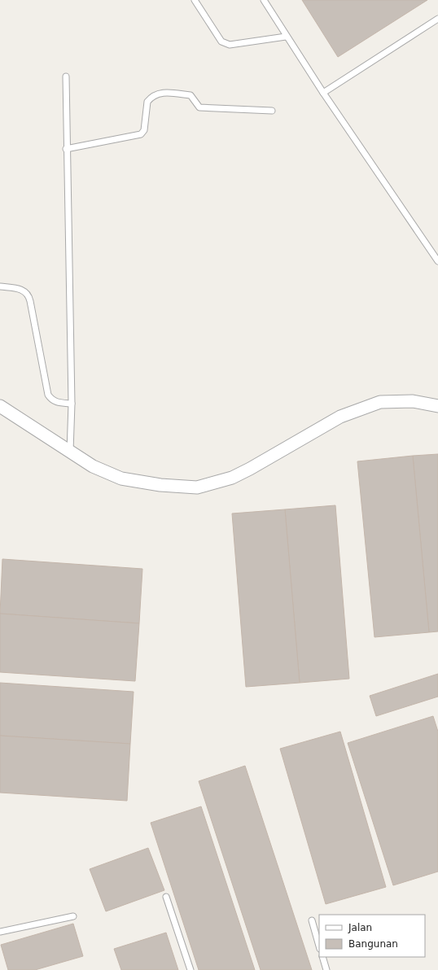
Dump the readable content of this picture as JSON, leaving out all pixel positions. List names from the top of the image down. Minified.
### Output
{"legend":["Jalan","Bangunan"]}
